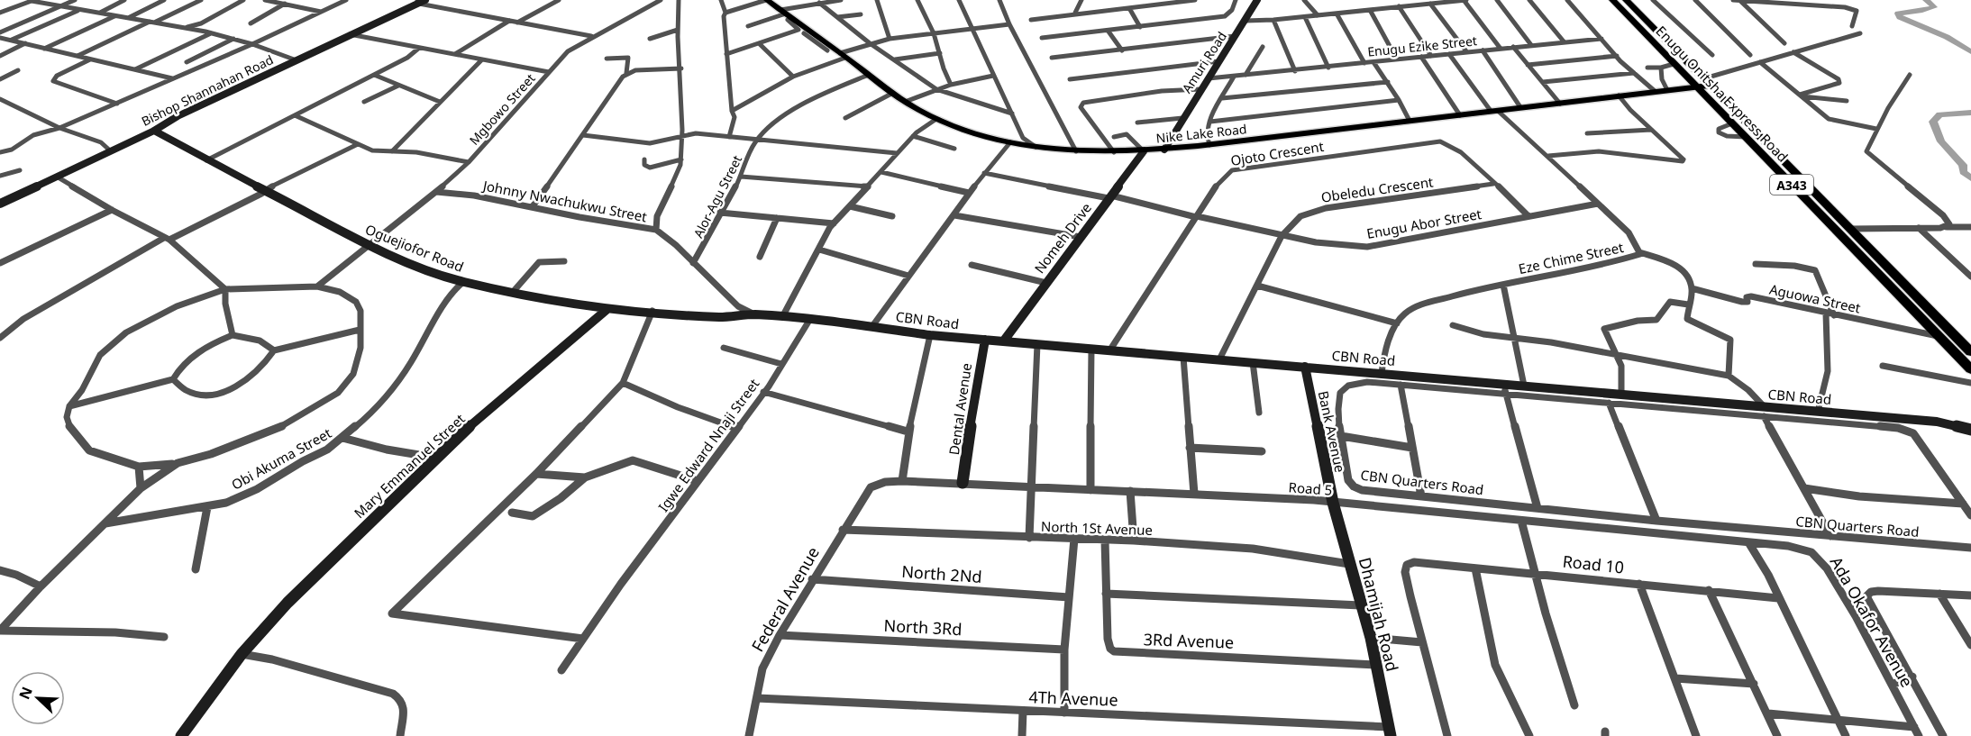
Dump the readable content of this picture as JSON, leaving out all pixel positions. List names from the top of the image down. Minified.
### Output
{"streets":{"highway":["Enugu Onitsha Express Road","A343"],"main road":["Amuri Road","Bishop Shannahan Road","Nike Lake Road","Nomeh Drive","Oguejiofor Road","CBN Road","Dental Avenue","Bank Avenue","Mary Emmanuel Street","Dhamijah Road"],"street":["Enugu Ezike Street","Mgbowo Street","Ojoto Crescent","Obeledu Crescent","Alor-Agu Street","Johnny Nwachukwu Street","Enugu Abor Street","Eze Chime Street","Aguowa Street","Igwe Edward Nnaji Street","Obi Akuma Street","CBN Quarters Road","Road 5","North 1St Avenue","Road 10","North 2Nd","Federal Avenue","Ada Okafor Avenue","North 3Rd","3Rd Avenue","4Th Avenue"]},"crossings":[["Enugu Ezike Street","Amuri Road"],["Enugu Ezike Street","Eze Chime Street"],["Amuri Road","Nike Lake Road"],["Bishop Shannahan Road","Oguejiofor Road"],["Enugu Onitsha Express Road","Nike Lake Road"],["Enugu Onitsha Express Road","Aguowa Street"],["Mgbowo Street","Johnny Nwachukwu Street"],["Mgbowo Street","Oguejiofor Road"],["Nike Lake Road","Alor-Agu Street"],["Nike Lake Road","Nomeh Drive"],["Nike Lake Road","Eze Chime Street"],["Ojoto Crescent","Obeledu Crescent"],["Ojoto Crescent","Enugu Abor Street"],["Ojoto Crescent","CBN Road"],["Obeledu Crescent","Enugu Abor Street"],["Obeledu Crescent","CBN Road"],["Alor-Agu Street","Johnny Nwachukwu Street"],["Johnny Nwachukwu Street","Oguejiofor Road"],["Johnny Nwachukwu Street","CBN Road"],["Enugu Abor Street","Nomeh Drive"],["Enugu Abor Street","Eze Chime Street"],["Nomeh Drive","CBN Road"],["Oguejiofor Road","CBN Road"],["Oguejiofor Road","Mary Emmanuel Street"],["Eze Chime Street","CBN Road"],["CBN Road","Dental Avenue"],["CBN Road","Bank Avenue"],["CBN Road","Igwe Edward Nnaji Street"],["CBN Road","CBN Quarters Road"],["Dental Avenue","Road 5"],["Bank Avenue","Road 5"],["Bank Avenue","Dhamijah Road"],["Obi Akuma Street","Mary Emmanuel Street"],["Road 5","Federal Avenue"],["Road 5","Dhamijah Road"],["Road 5","Ada Okafor Avenue"],["North 1St Avenue","Federal Avenue"],["North 1St Avenue","Dhamijah Road"],["North 1St Avenue","3Rd Avenue"],["North 2Nd","Federal Avenue"],["Federal Avenue","North 3Rd"],["Federal Avenue","4Th Avenue"],["Dhamijah Road","3Rd Avenue"],["Dhamijah Road","4Th Avenue"]],"north":"top left"}
